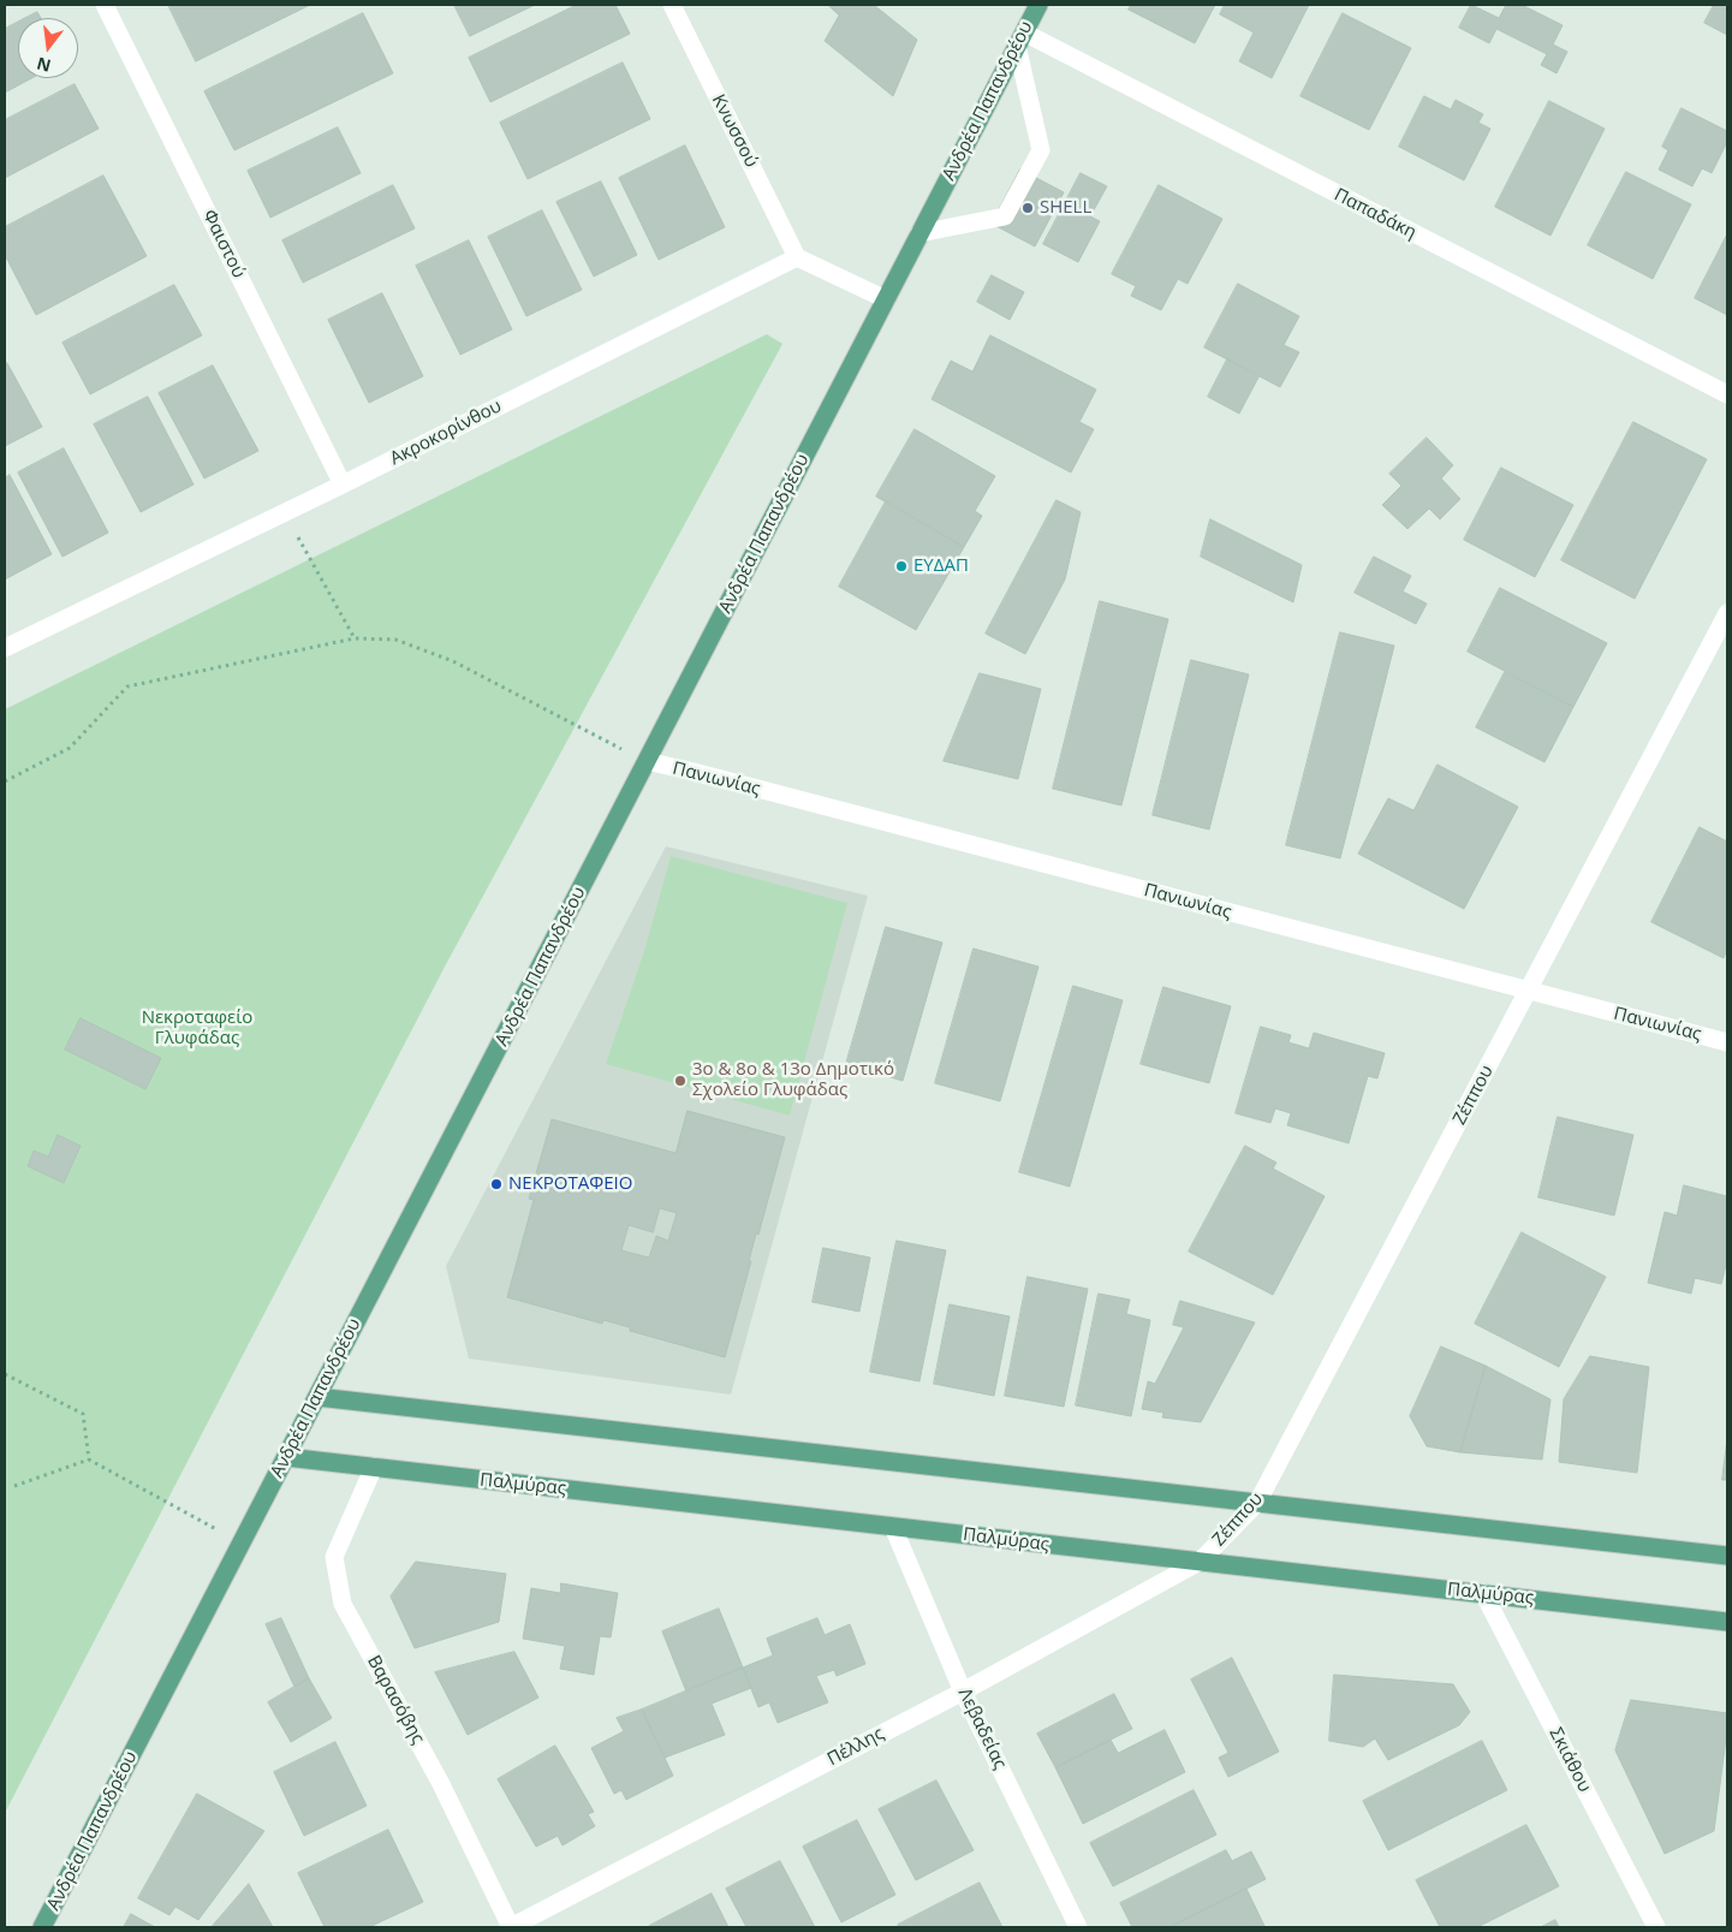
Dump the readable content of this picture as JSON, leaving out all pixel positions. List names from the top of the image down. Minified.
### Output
{"streets":{"main road":["Ανδρέα Παπανδρέου","Παλμύρας"],"street":["Κνωσσού","Παπαδάκη","Φαιστού","Ακροκορίνθου","Πανιωνίας","Ζέππου","Βαρασόβης","Λεβαδείας","Πέλλης","Σκιάθου"]},"crossings":[["Ανδρέα Παπανδρέου","Παπαδάκη"],["Ανδρέα Παπανδρέου","Πανιωνίας"],["Ανδρέα Παπανδρέου","Παλμύρας"],["Κνωσσού","Ακροκορίνθου"],["Φαιστού","Ακροκορίνθου"],["Πανιωνίας","Ζέππου"],["Ζέππου","Παλμύρας"],["Ζέππου","Πέλλης"],["Παλμύρας","Βαρασόβης"],["Παλμύρας","Λεβαδείας"],["Παλμύρας","Πέλλης"],["Παλμύρας","Σκιάθου"],["Βαρασόβης","Πέλλης"],["Λεβαδείας","Πέλλης"]],"parks":["Νεκροταφείο Γλυφάδας"],"places":["SHELL","ΕΥΔΑΠ","3ο & 8ο & 13ο Δημοτικό Σχολείο Γλυφάδας","ΝΕΚΡΟΤΑΦΕΙΟ"],"north":"bottom"}
